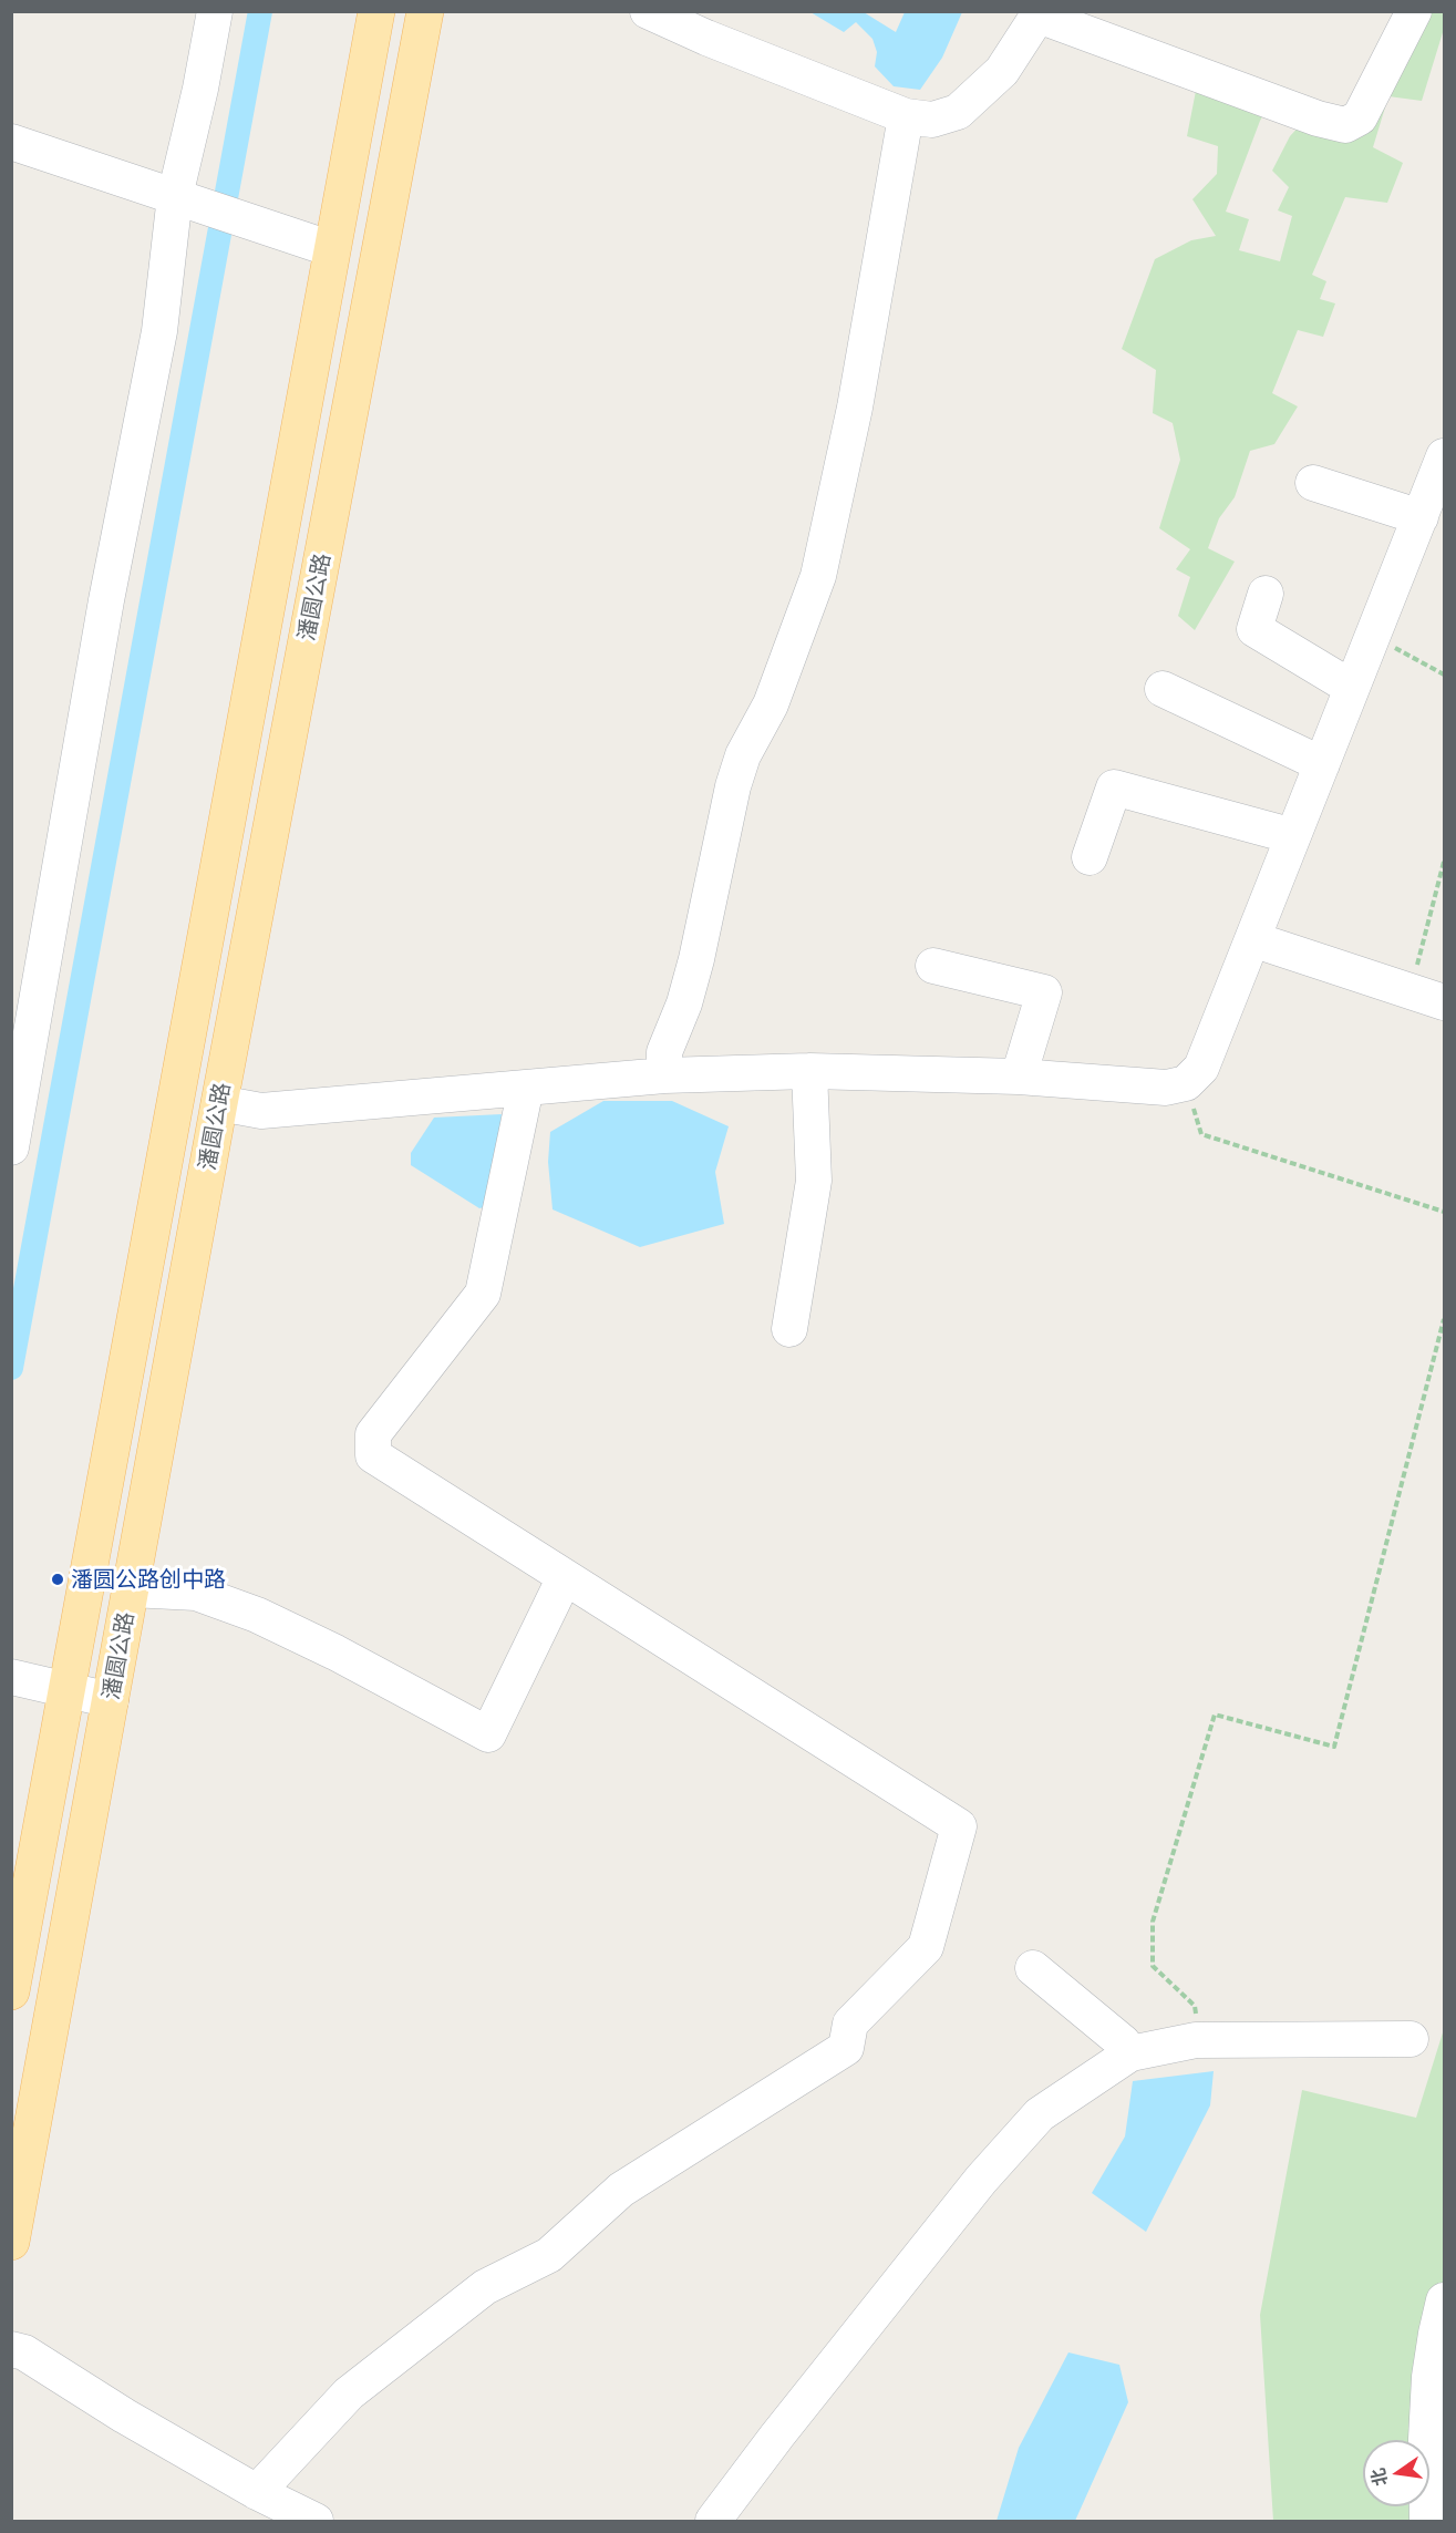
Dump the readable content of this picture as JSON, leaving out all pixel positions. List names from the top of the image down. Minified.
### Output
{"streets":{"main road":["潘圆公路"]},"places":["潘圆公路创中路"],"north":"left"}
